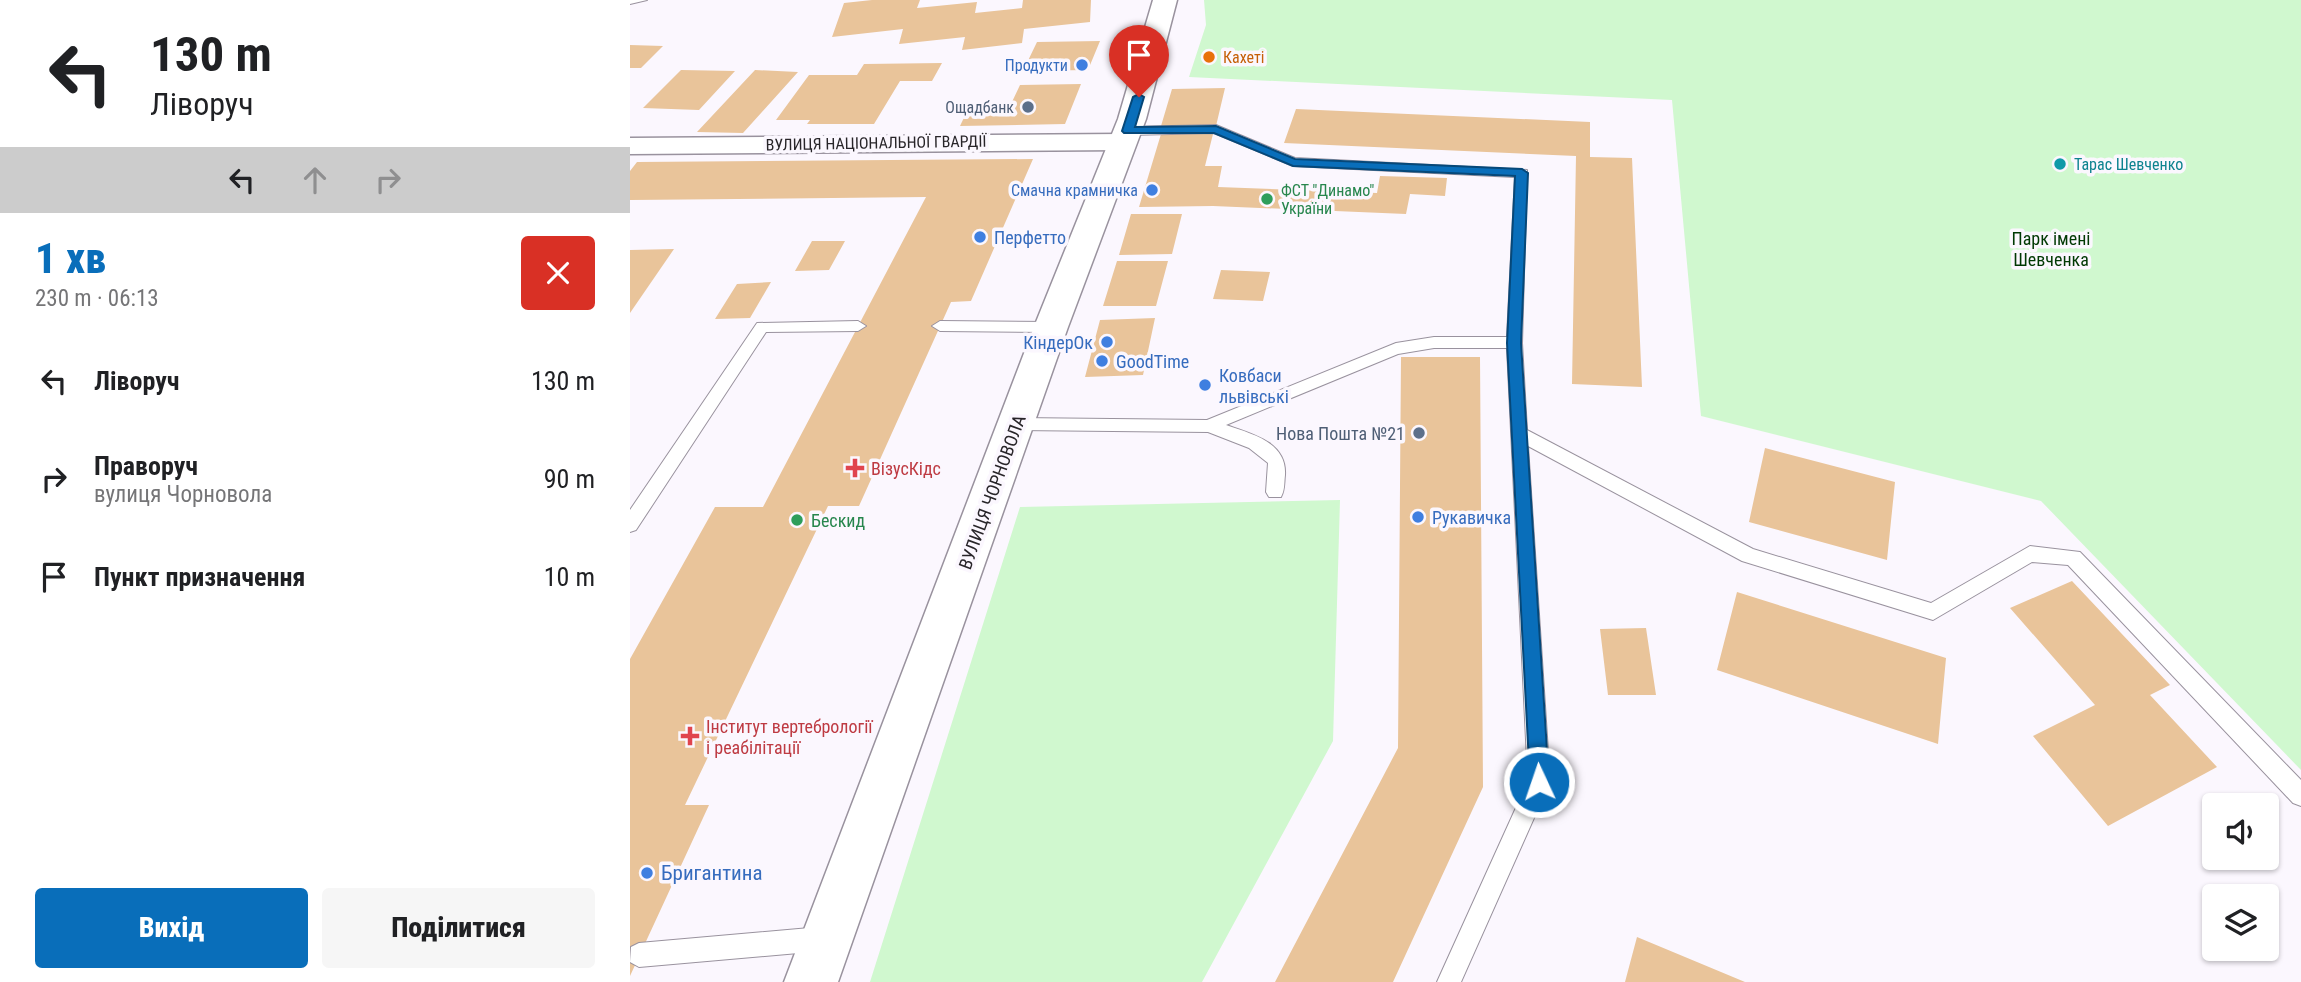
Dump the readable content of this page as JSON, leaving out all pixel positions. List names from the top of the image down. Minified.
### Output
{"streets":{"main road":["ВУЛИЦЯ ЧОРНОВОЛА"],"street":["ВУЛИЦЯ НАЦІОНАЛЬНОЇ ГВАРДІЇ"]},"crossings":[["ВУЛИЦЯ НАЦІОНАЛЬНОЇ ГВАРДІЇ","ВУЛИЦЯ ЧОРНОВОЛА"]],"parks":["Парк імені Шевченка"],"places":{"other":["Кахеті","Продукти","Ощадбанк","Тарас Шевченко","Смачна крамничка","ФСТ \"Динамо\" України","Перфетто","КіндерОк","GoodTime","Ковбаси львівські","Нова Пошта №21","Рукавичка","Бескид","Бригантина"],"health":["ВізусКідс","Інститут вертебрології і реабілітації"]},"page":{"turn":["130 m","Ліворуч"],"heading":["1 хв","230 m · 06:13"],"list":[{"name":"Ліворуч","value":"130 m"},{"name":"Праворуч","note":"вулиця Чорновола","value":"90 m"},{"name":"Пункт призначення","value":"10 m"}],"buttons":["Вихід","Поділитися"]}}
